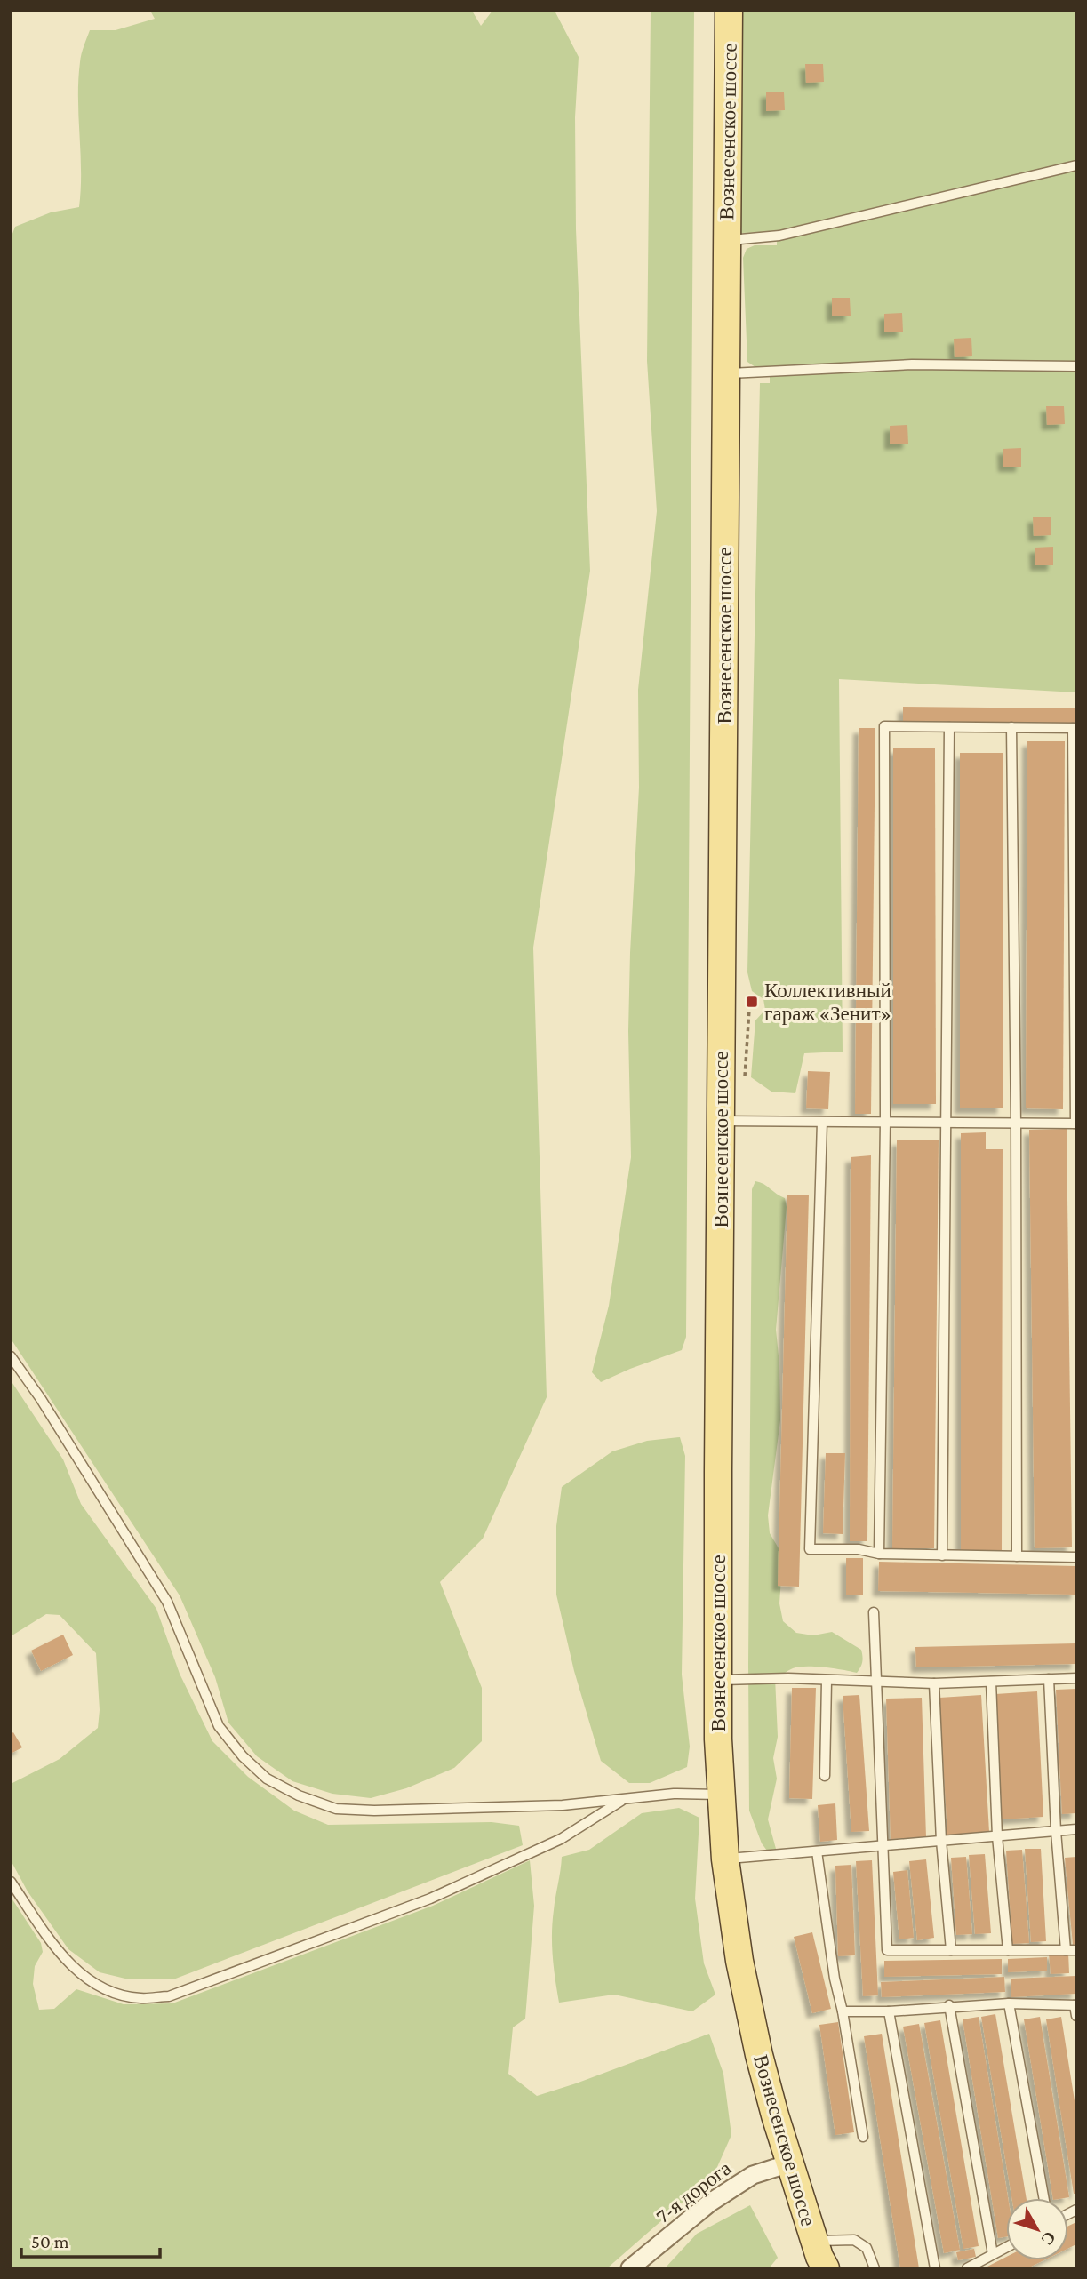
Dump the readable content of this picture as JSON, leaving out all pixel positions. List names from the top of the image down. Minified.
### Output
{"streets":{"main road":["Вознесенское шоссе"],"street":["7-я дорога"]},"crossings":[["Вознесенское шоссе","7-я дорога"]],"places":{"transit":["Коллективный гараж «Зенит»"]},"scale_bar":"50 m","north":"bottom right"}
